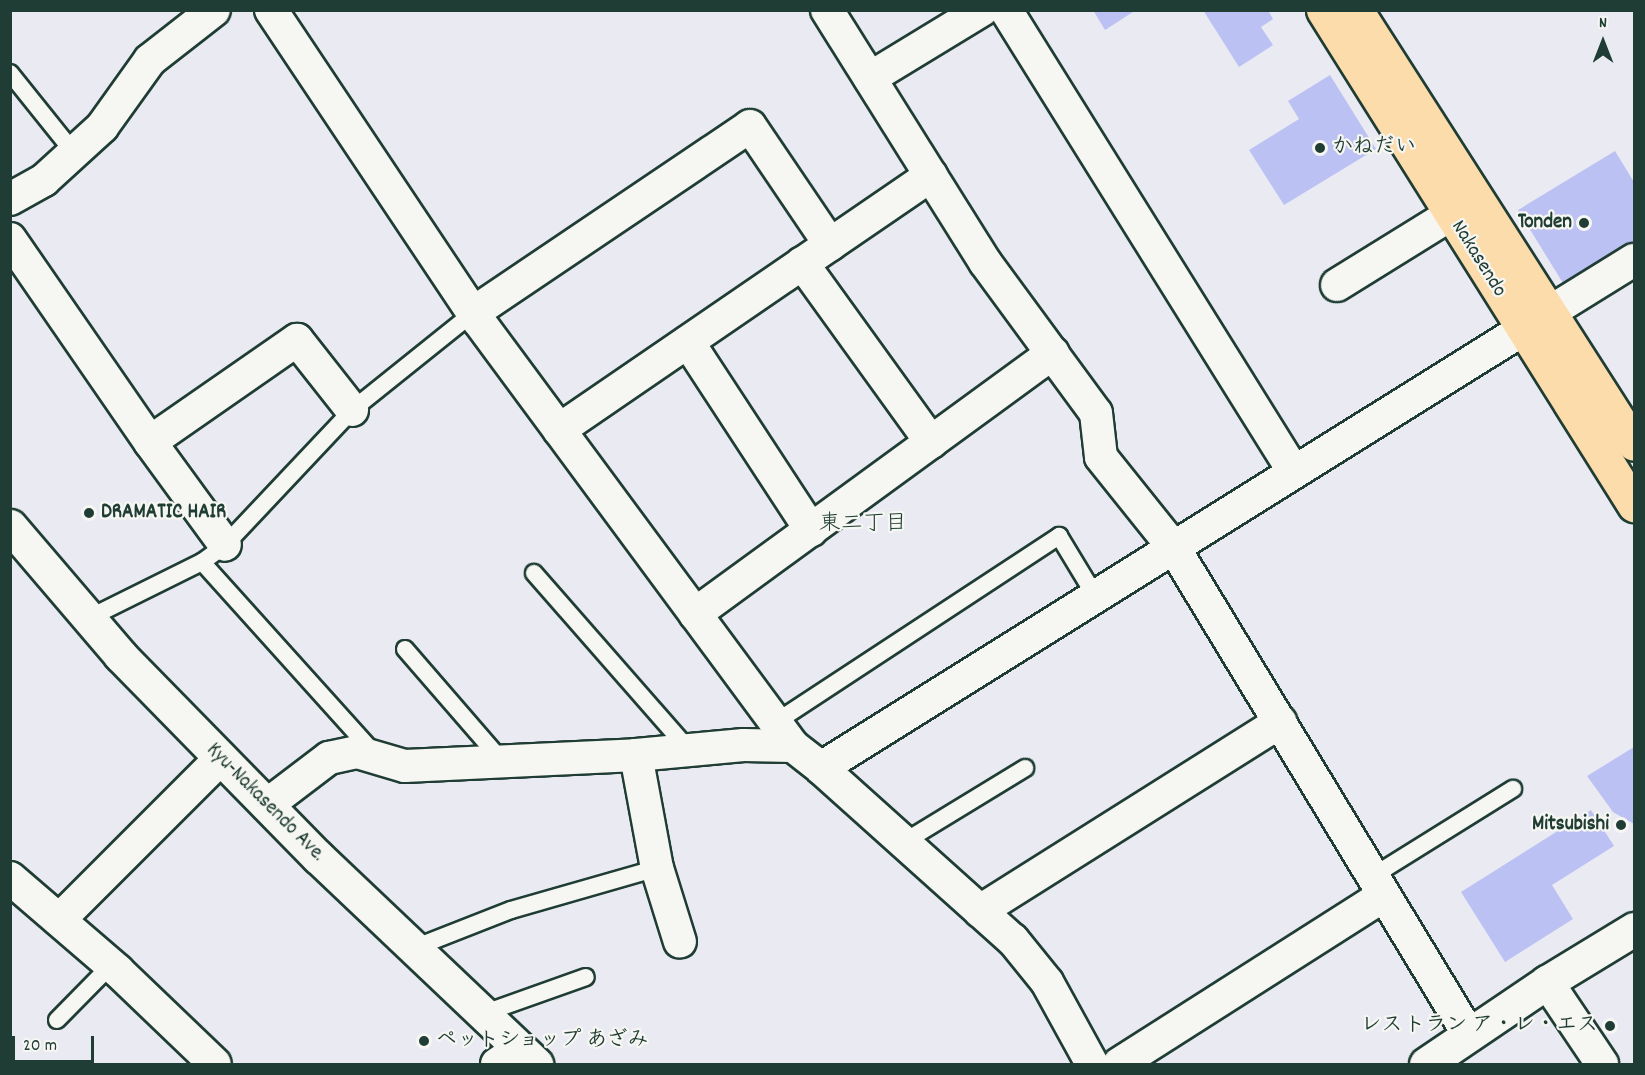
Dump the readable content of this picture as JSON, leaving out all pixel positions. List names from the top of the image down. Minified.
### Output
{"streets":{"highway":["Nakasendo"],"main road":["Kyu-Nakasendo Ave."]},"districts":["東二丁目"],"places":["かねだい","Tonden","DRAMATIC HAIR","Mitsubishi","レストラン ア・レ・エス","ペットショップ あざみ"],"scale_bar":"20 m","north":"top"}
